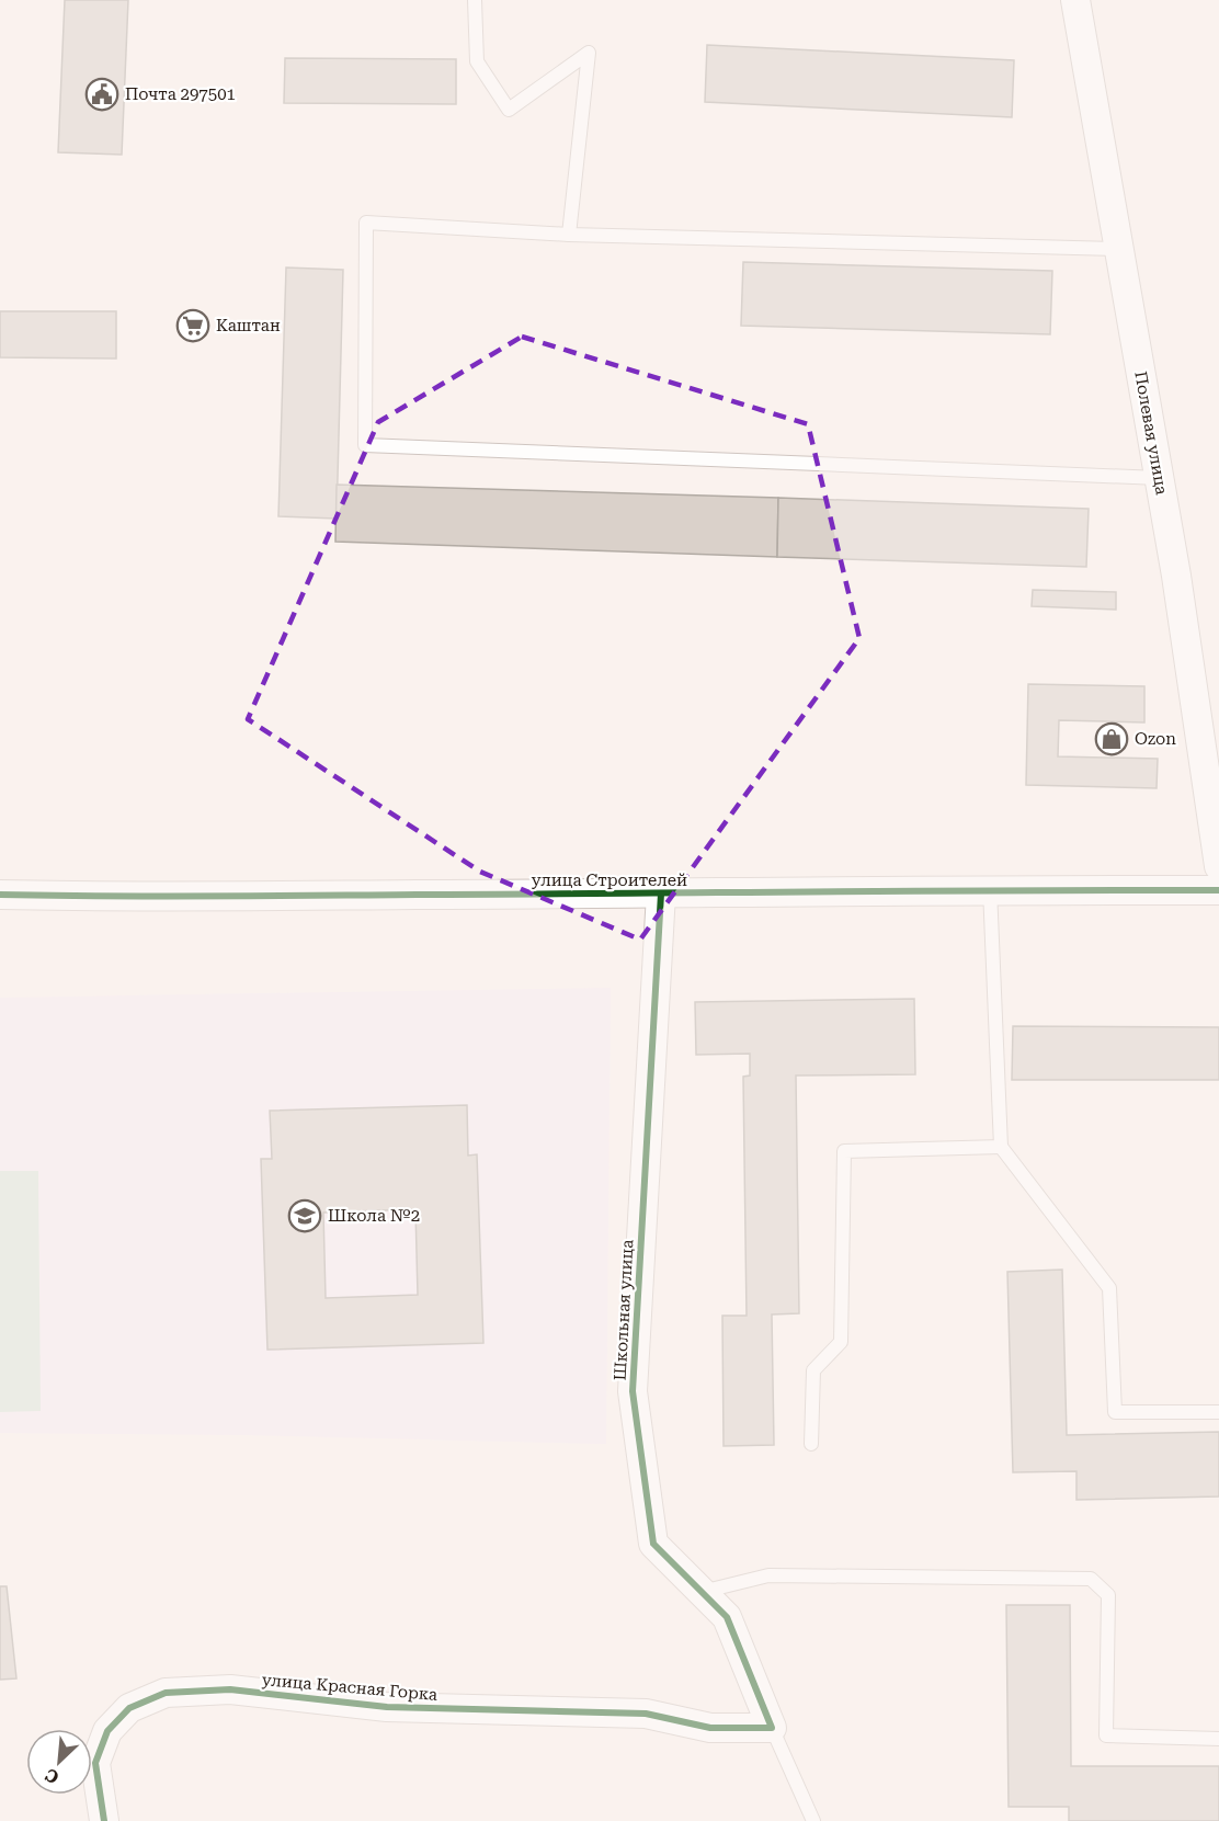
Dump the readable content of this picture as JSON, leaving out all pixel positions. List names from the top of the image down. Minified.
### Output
{"streets":{"street":["Полевая улица","улица Строителей","Школьная улица","улица Красная Горка"]},"crossings":[["улица Строителей","Школьная улица"],["Школьная улица","улица Красная Горка"]],"places":{"public building":["Почта 297501"],"supermarket":["Каштан"],"shop":["Ozon"],"school or university":["Школа №2"]},"north":"bottom left"}
